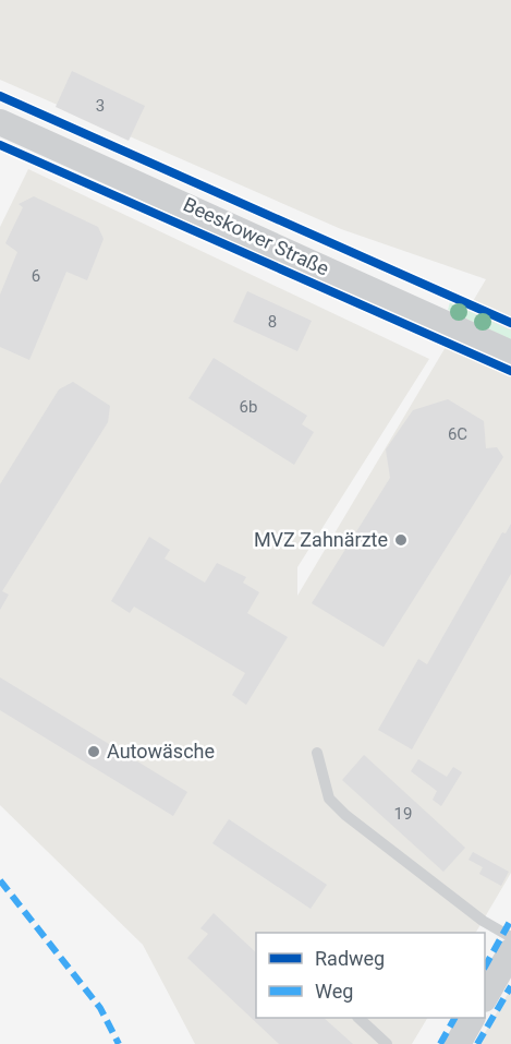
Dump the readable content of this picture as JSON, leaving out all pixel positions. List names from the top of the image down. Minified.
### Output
{"streets":{"street":["Beeskower Straße"]},"places":["MVZ Zahnärzte","Autowäsche"],"house_numbers":["3","6","8","6b","6C","19"],"legend":["Radweg","Weg"]}
